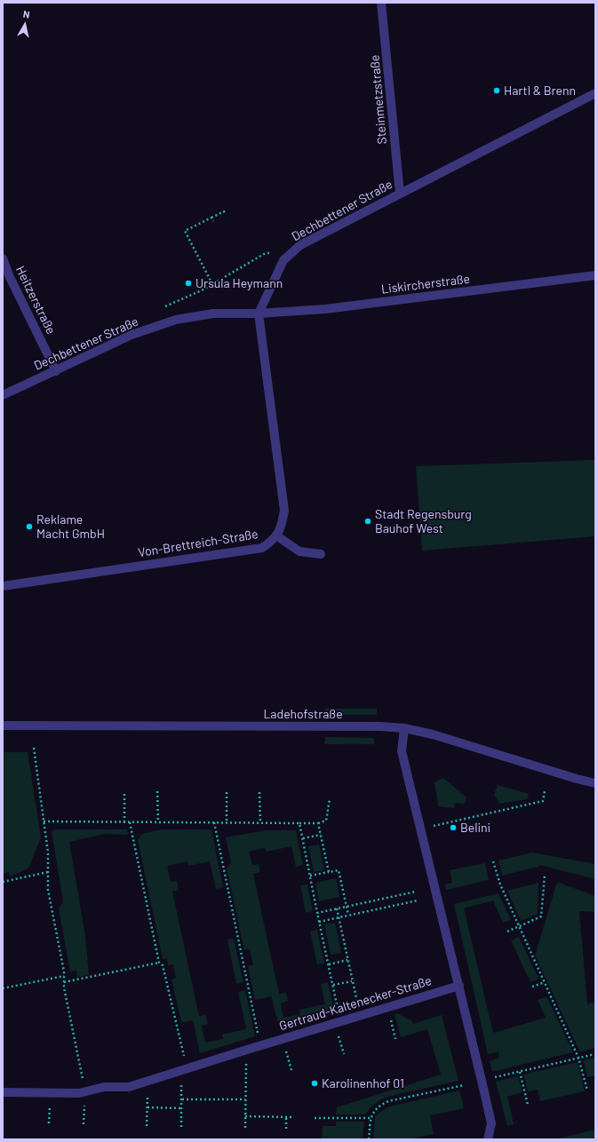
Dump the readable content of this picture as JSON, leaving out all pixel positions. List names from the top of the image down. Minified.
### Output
{"streets":{"street":["Steinmetzstraße","Dechbettener Straße","Liskircherstraße","Heitzerstraße","Von-Brettreich-Straße","Ladehofstraße","Gertraud-Kaltenecker-Straße"]},"crossings":[["Steinmetzstraße","Dechbettener Straße"],["Dechbettener Straße","Liskircherstraße"],["Dechbettener Straße","Heitzerstraße"],["Dechbettener Straße","Von-Brettreich-Straße"],["Liskircherstraße","Von-Brettreich-Straße"]],"places":["Hartl & Brenn","Ursula Heymann","Stadt Regensburg Bauhof West","Reklame Macht GmbH","Belini","Karolinenhof 01"],"north":"top"}
